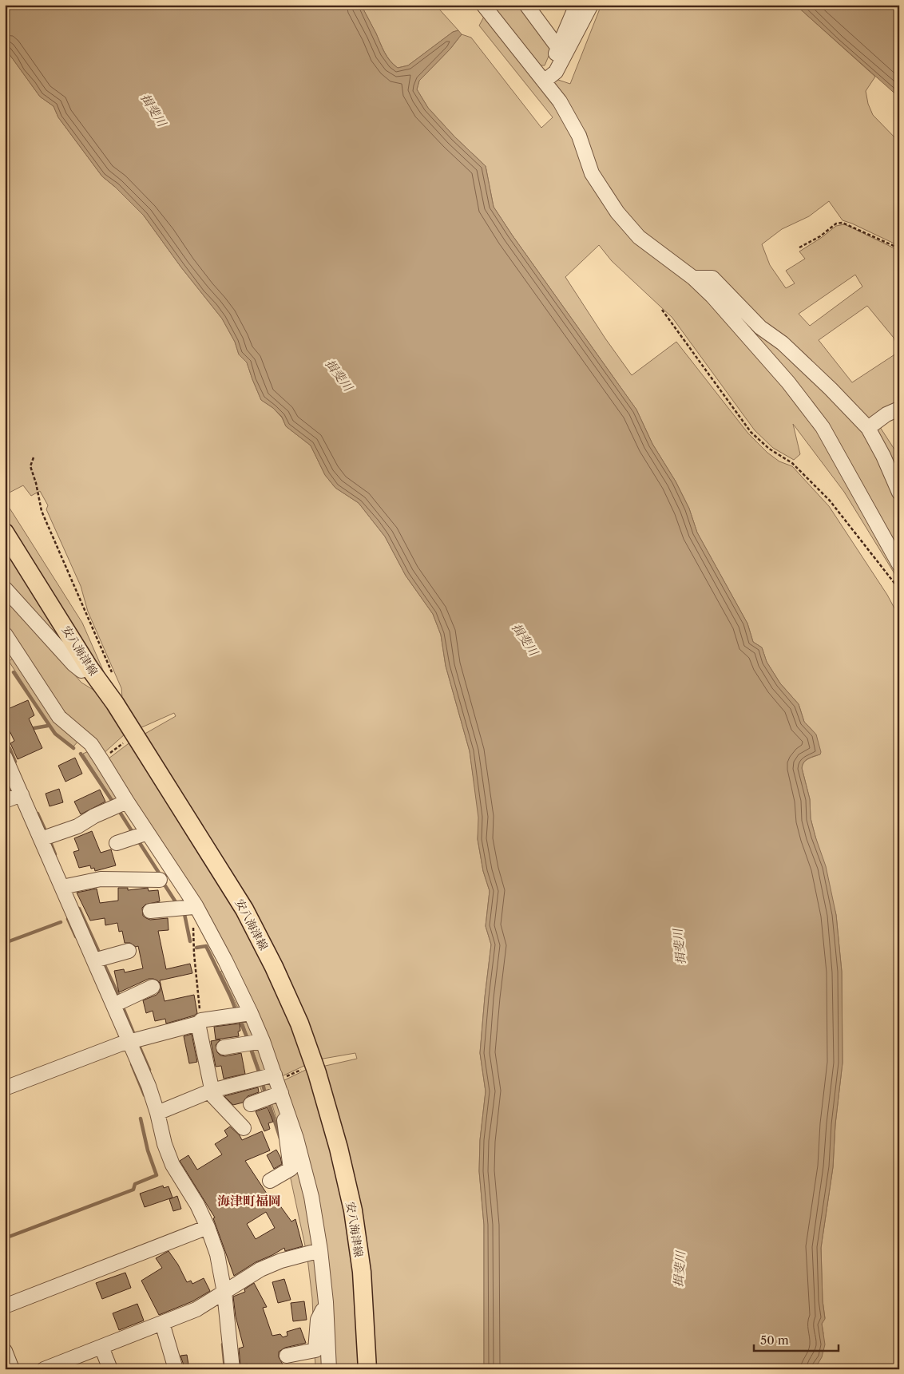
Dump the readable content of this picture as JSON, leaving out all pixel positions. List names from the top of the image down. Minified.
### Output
{"streets":{"main road":["安八海津線"]},"districts":["海津町福岡"],"water":["揖斐川"],"scale_bar":"50 m"}
